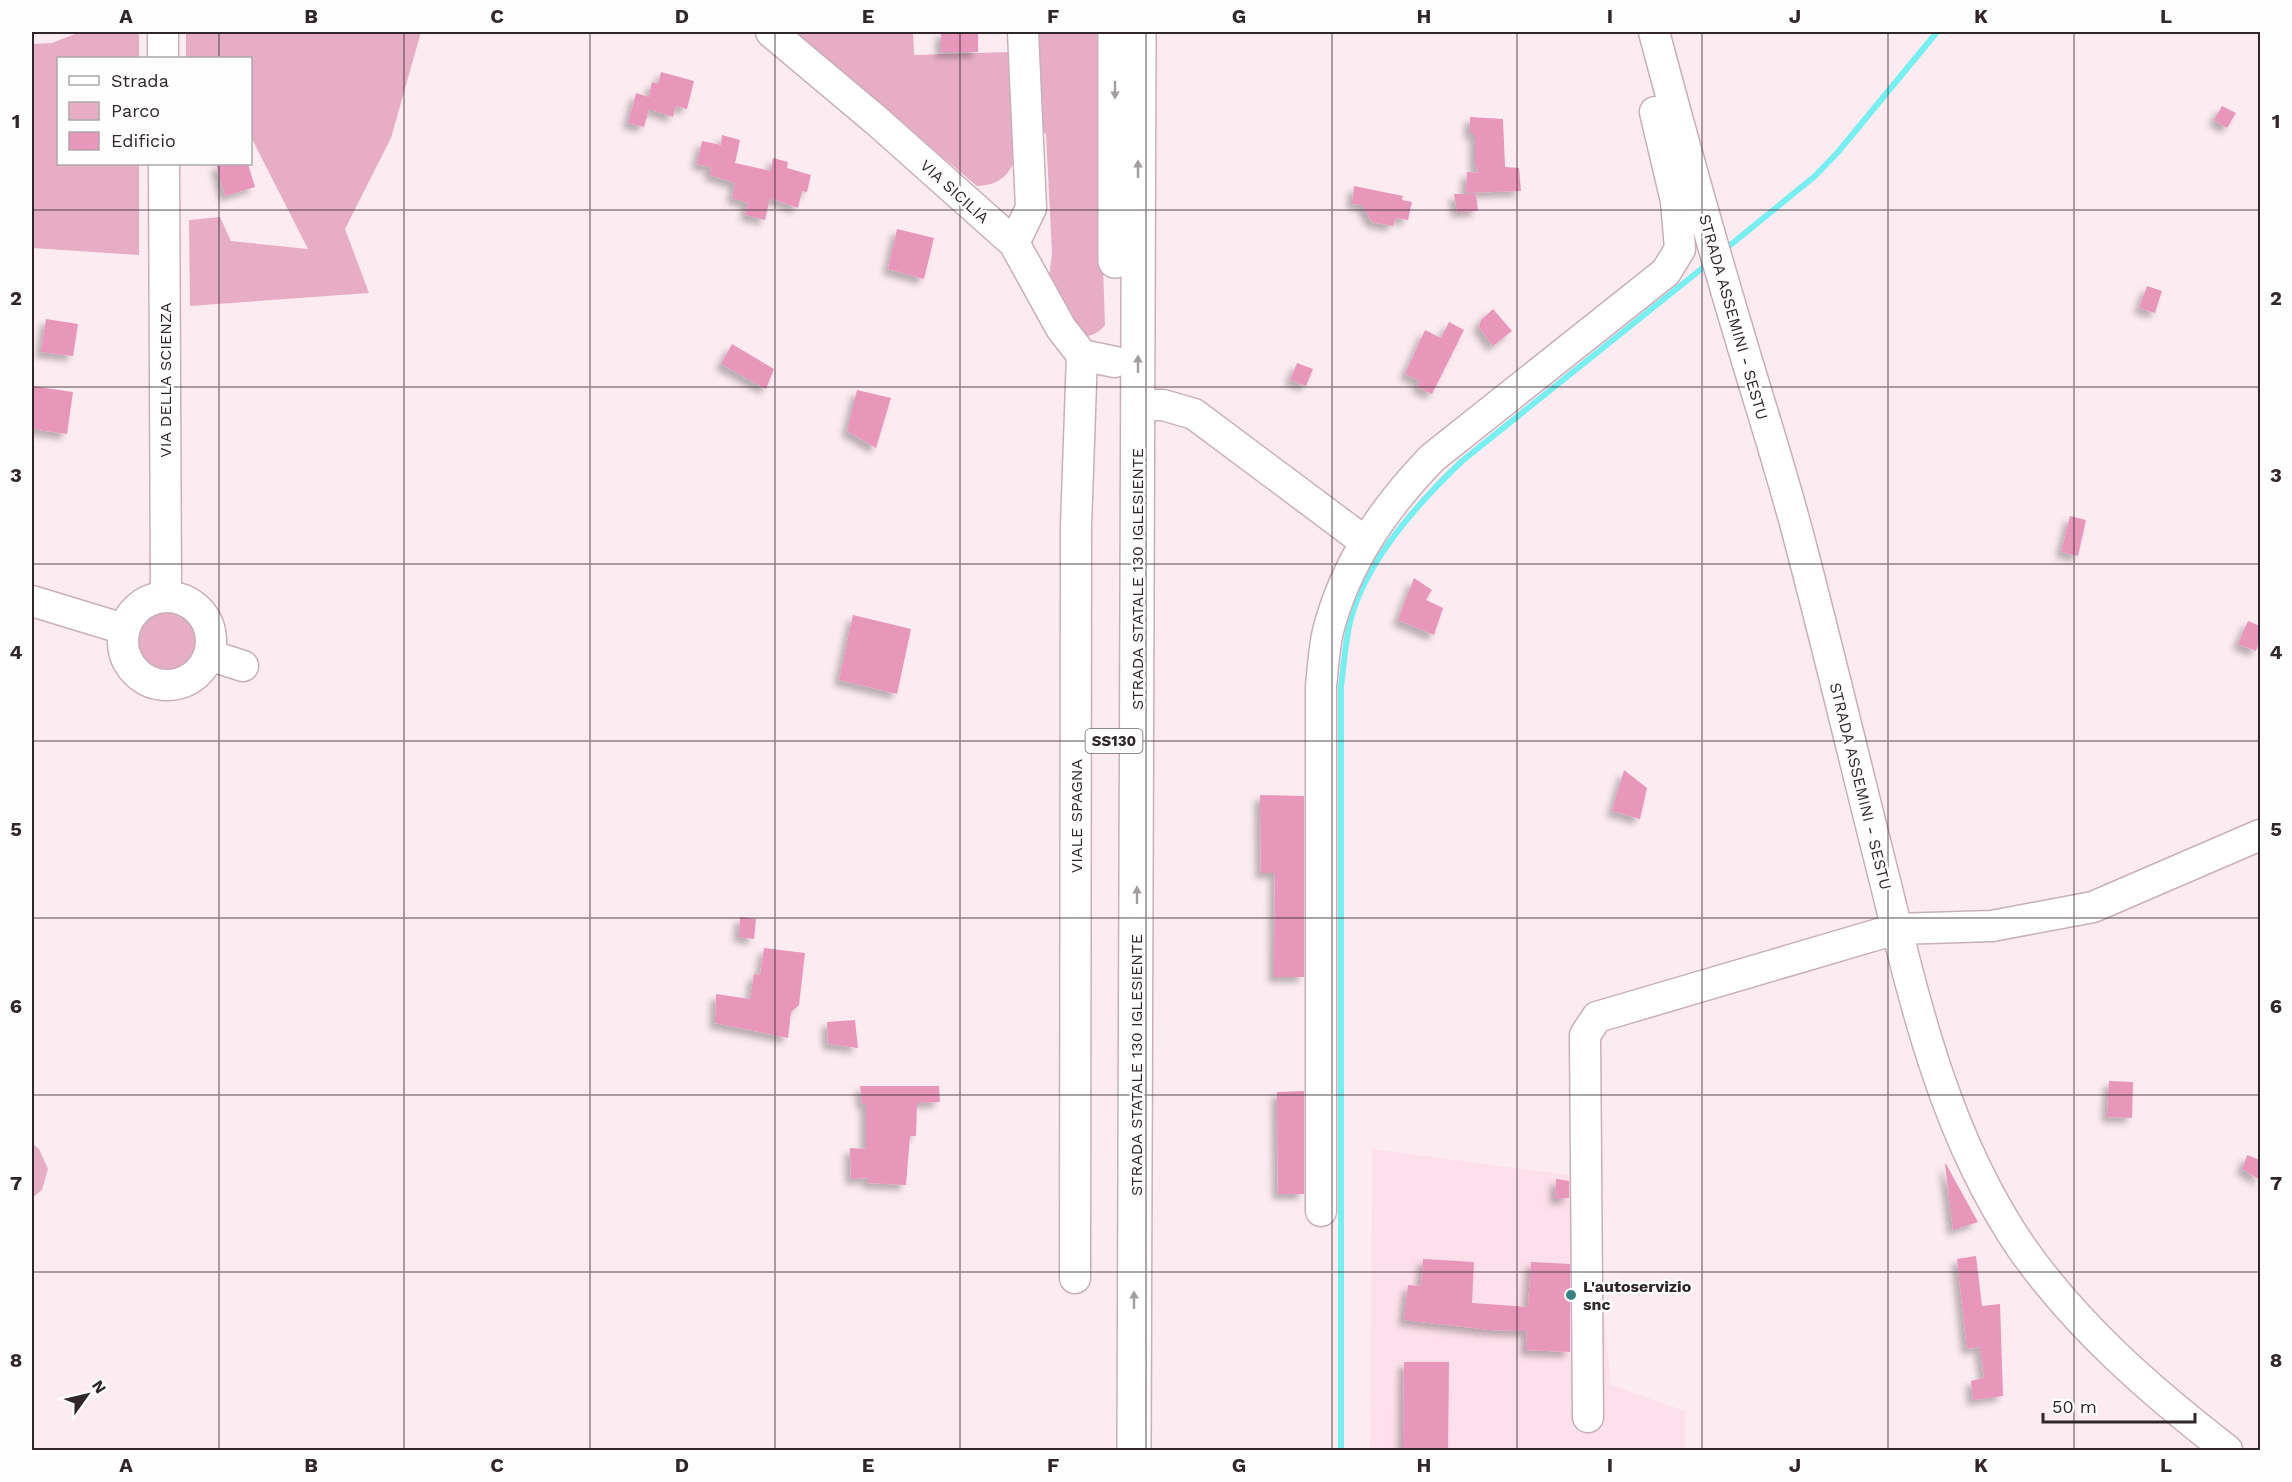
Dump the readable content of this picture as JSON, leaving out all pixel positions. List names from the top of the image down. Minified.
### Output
{"streets":{"main road":["STRADA STATALE 130 IGLESIENTE","SS130"],"street":["VIA SICILIA","STRADA ASSEMINI - SESTU","VIA DELLA SCIENZA","VIALE SPAGNA"]},"crossings":[["VIA SICILIA","VIALE SPAGNA"]],"places":["L'autoservizio snc"],"legend":["Strada","Parco","Edificio"],"scale_bar":"50 m","north":"top right","grid":{"columns":["A","B","C","D","E","F","G","H","I","J","K","L"],"rows":["1","2","3","4","5","6","7","8"]}}
